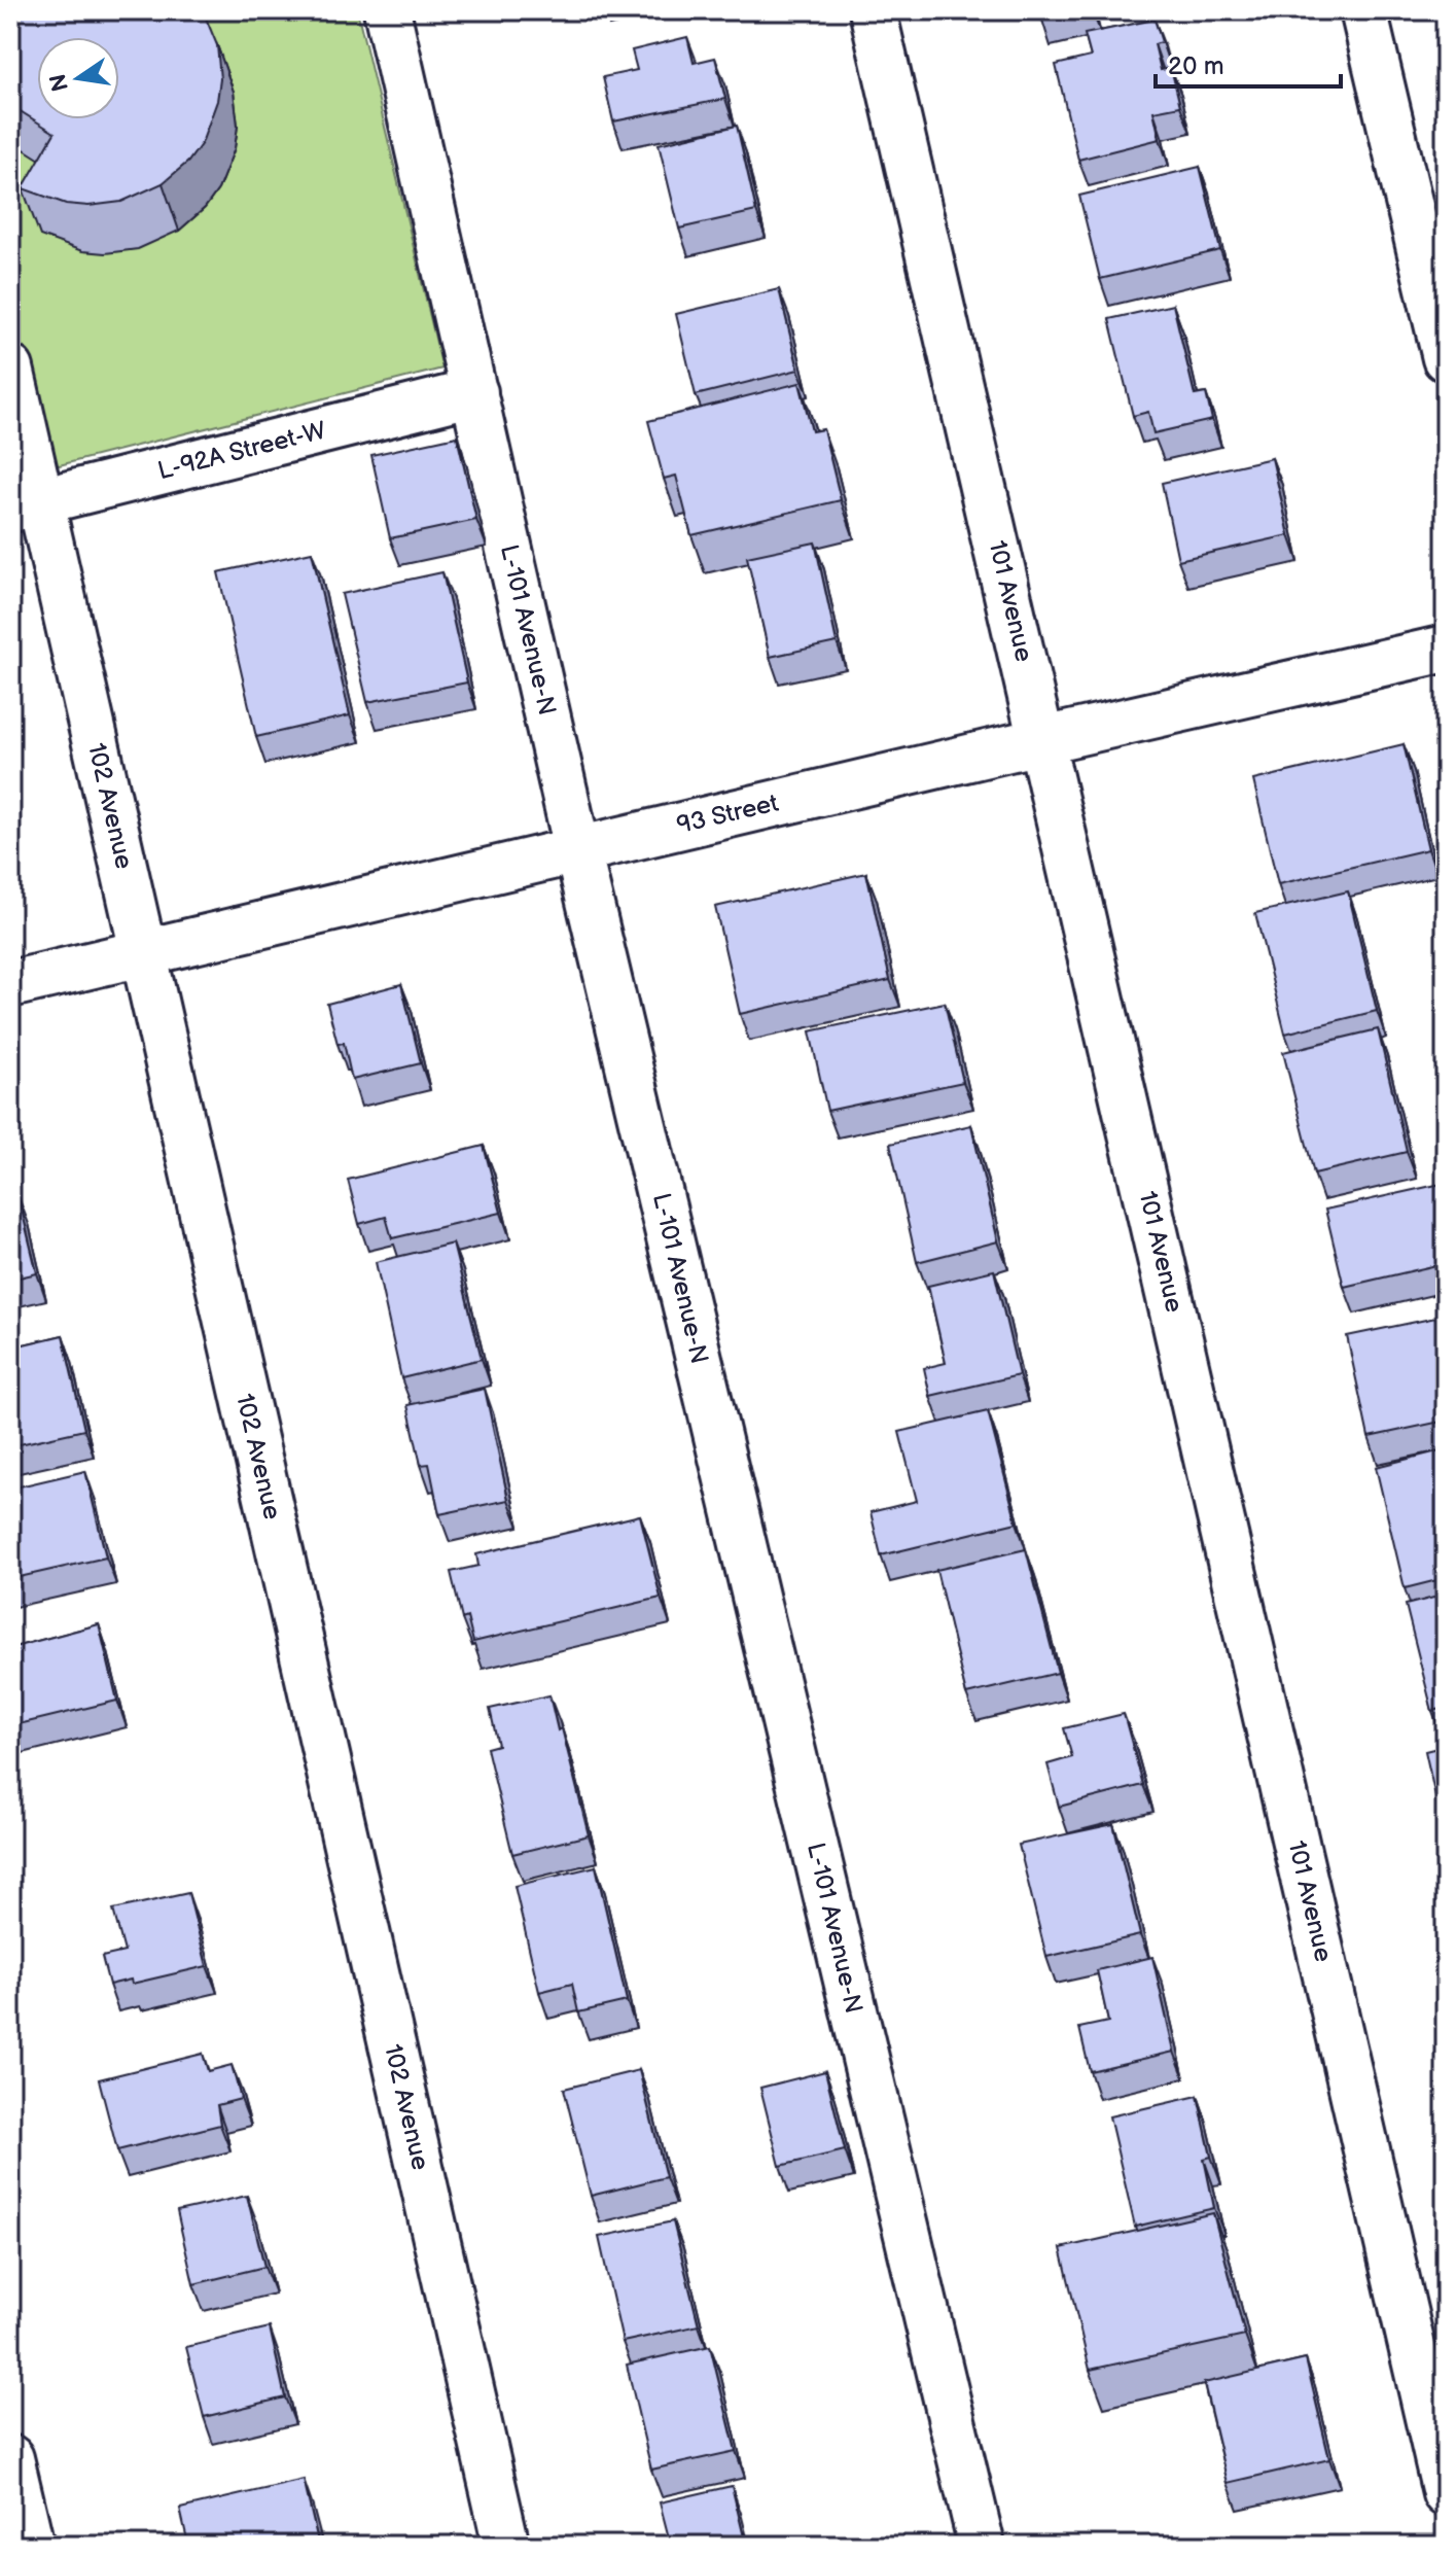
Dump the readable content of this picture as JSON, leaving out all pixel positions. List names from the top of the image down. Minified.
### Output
{"streets":{"street":["L-92A Street-W","101 Avenue","L-101 Avenue-N","102 Avenue","93 Street"]},"crossings":[["L-92A Street-W","L-101 Avenue-N"],["L-92A Street-W","102 Avenue"],["101 Avenue","93 Street"],["L-101 Avenue-N","93 Street"],["102 Avenue","93 Street"]],"scale_bar":"20 m","north":"left"}
